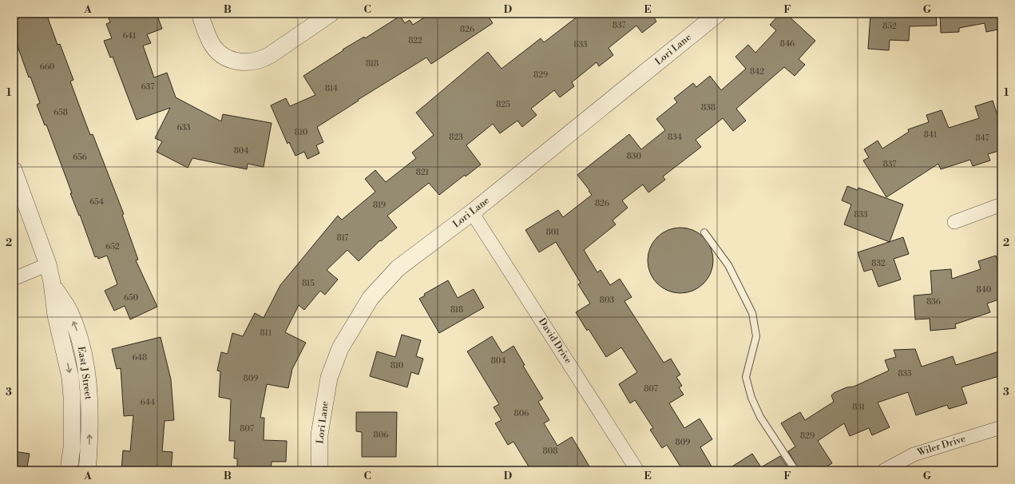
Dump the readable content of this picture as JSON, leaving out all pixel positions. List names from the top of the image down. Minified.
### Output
{"streets":{"street":["Lori Lane","David Drive","East J Street","Wiler Drive"]},"crossings":[["Lori Lane","David Drive"]],"house_numbers":["837","852","826","641","822","846","833","818","660","842","829","637","814","825","838","658","633","810","841","823","834","847","804","830","656","837","821","654","826","819","833","801","817","652","832","815","840","650","803","836","818","811","648","804","810","833","809","807","644","831","806","807","806","829","809","808"],"grid":{"columns":["A","B","C","D","E","F","G"],"rows":["1","2","3"]}}
